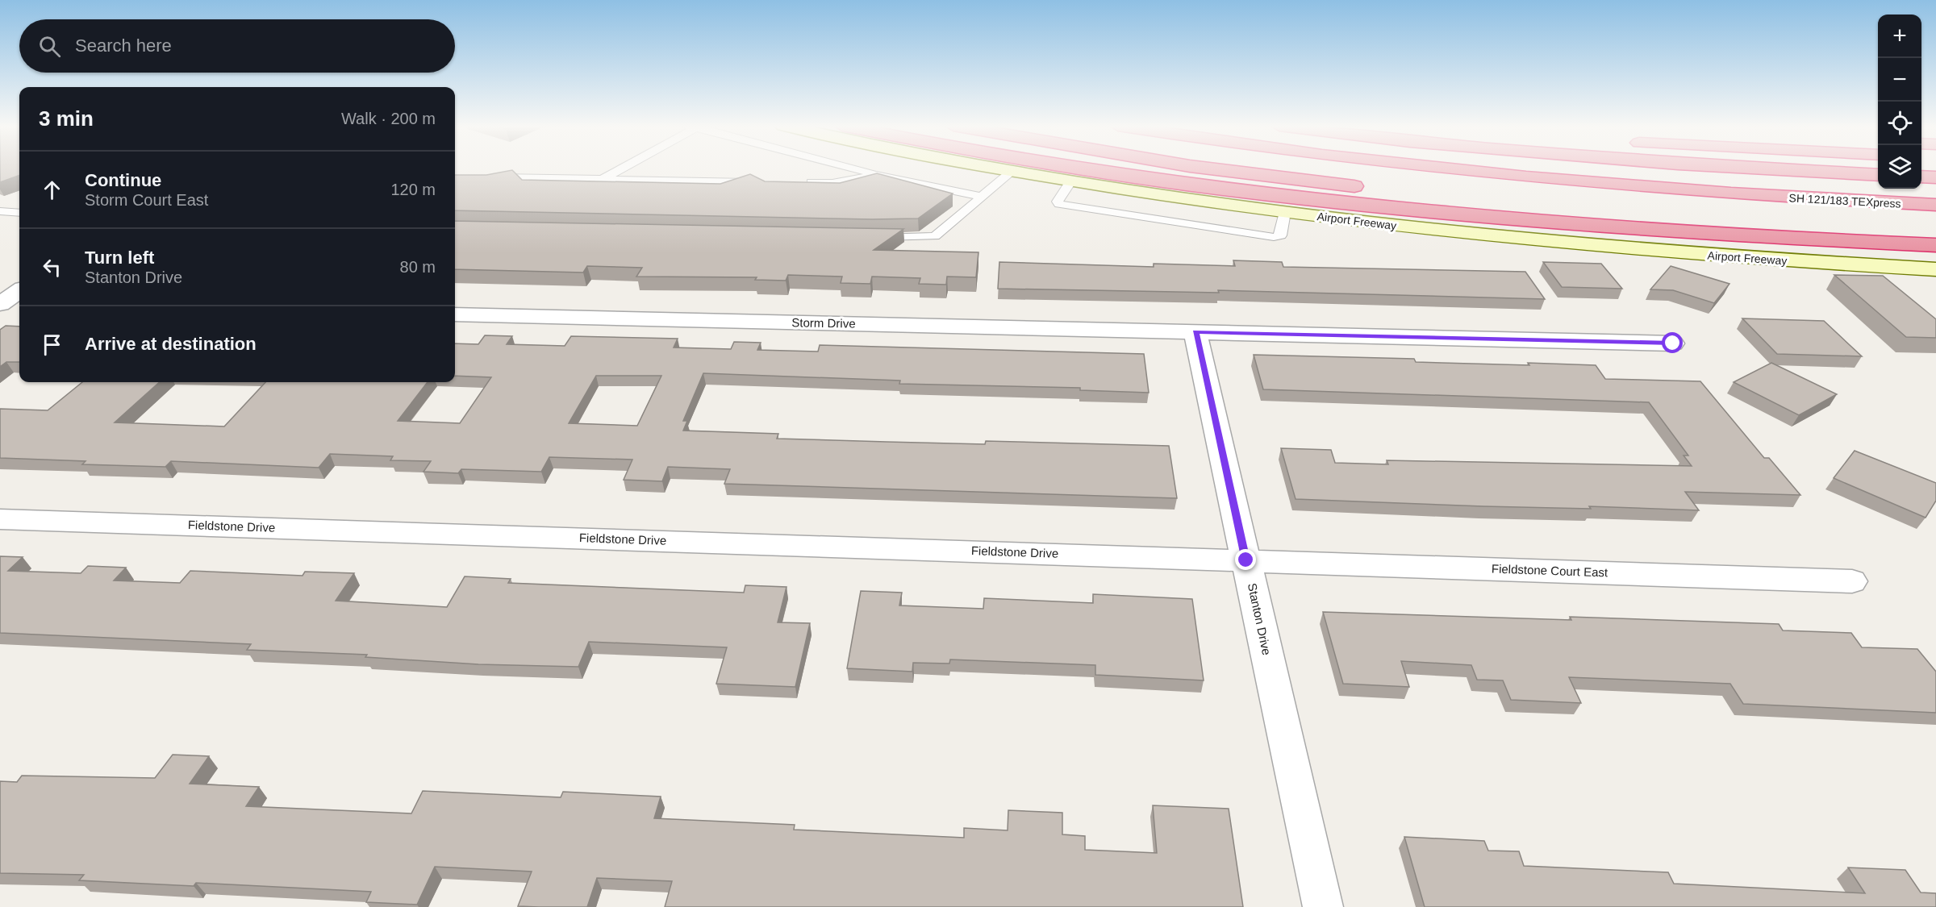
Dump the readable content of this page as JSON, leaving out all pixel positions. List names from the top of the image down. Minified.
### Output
{"streets":{"highway":["SH 121/183 TEXpress"],"main road":["Airport Freeway"],"street":["Storm Drive","Fieldstone Drive","Fieldstone Court East","Stanton Drive"]},"crossings":[["Storm Drive","Stanton Drive"],["Fieldstone Drive","Fieldstone Court East"],["Fieldstone Drive","Stanton Drive"],["Fieldstone Court East","Stanton Drive"]],"page":{"map_buttons":["+","−"],"search":"Search here","heading":["3 min","Walk · 200 m"],"list":[["Continue","Storm Court East","120 m"],["Turn left","Stanton Drive","80 m"],"Arrive at destination"]}}
